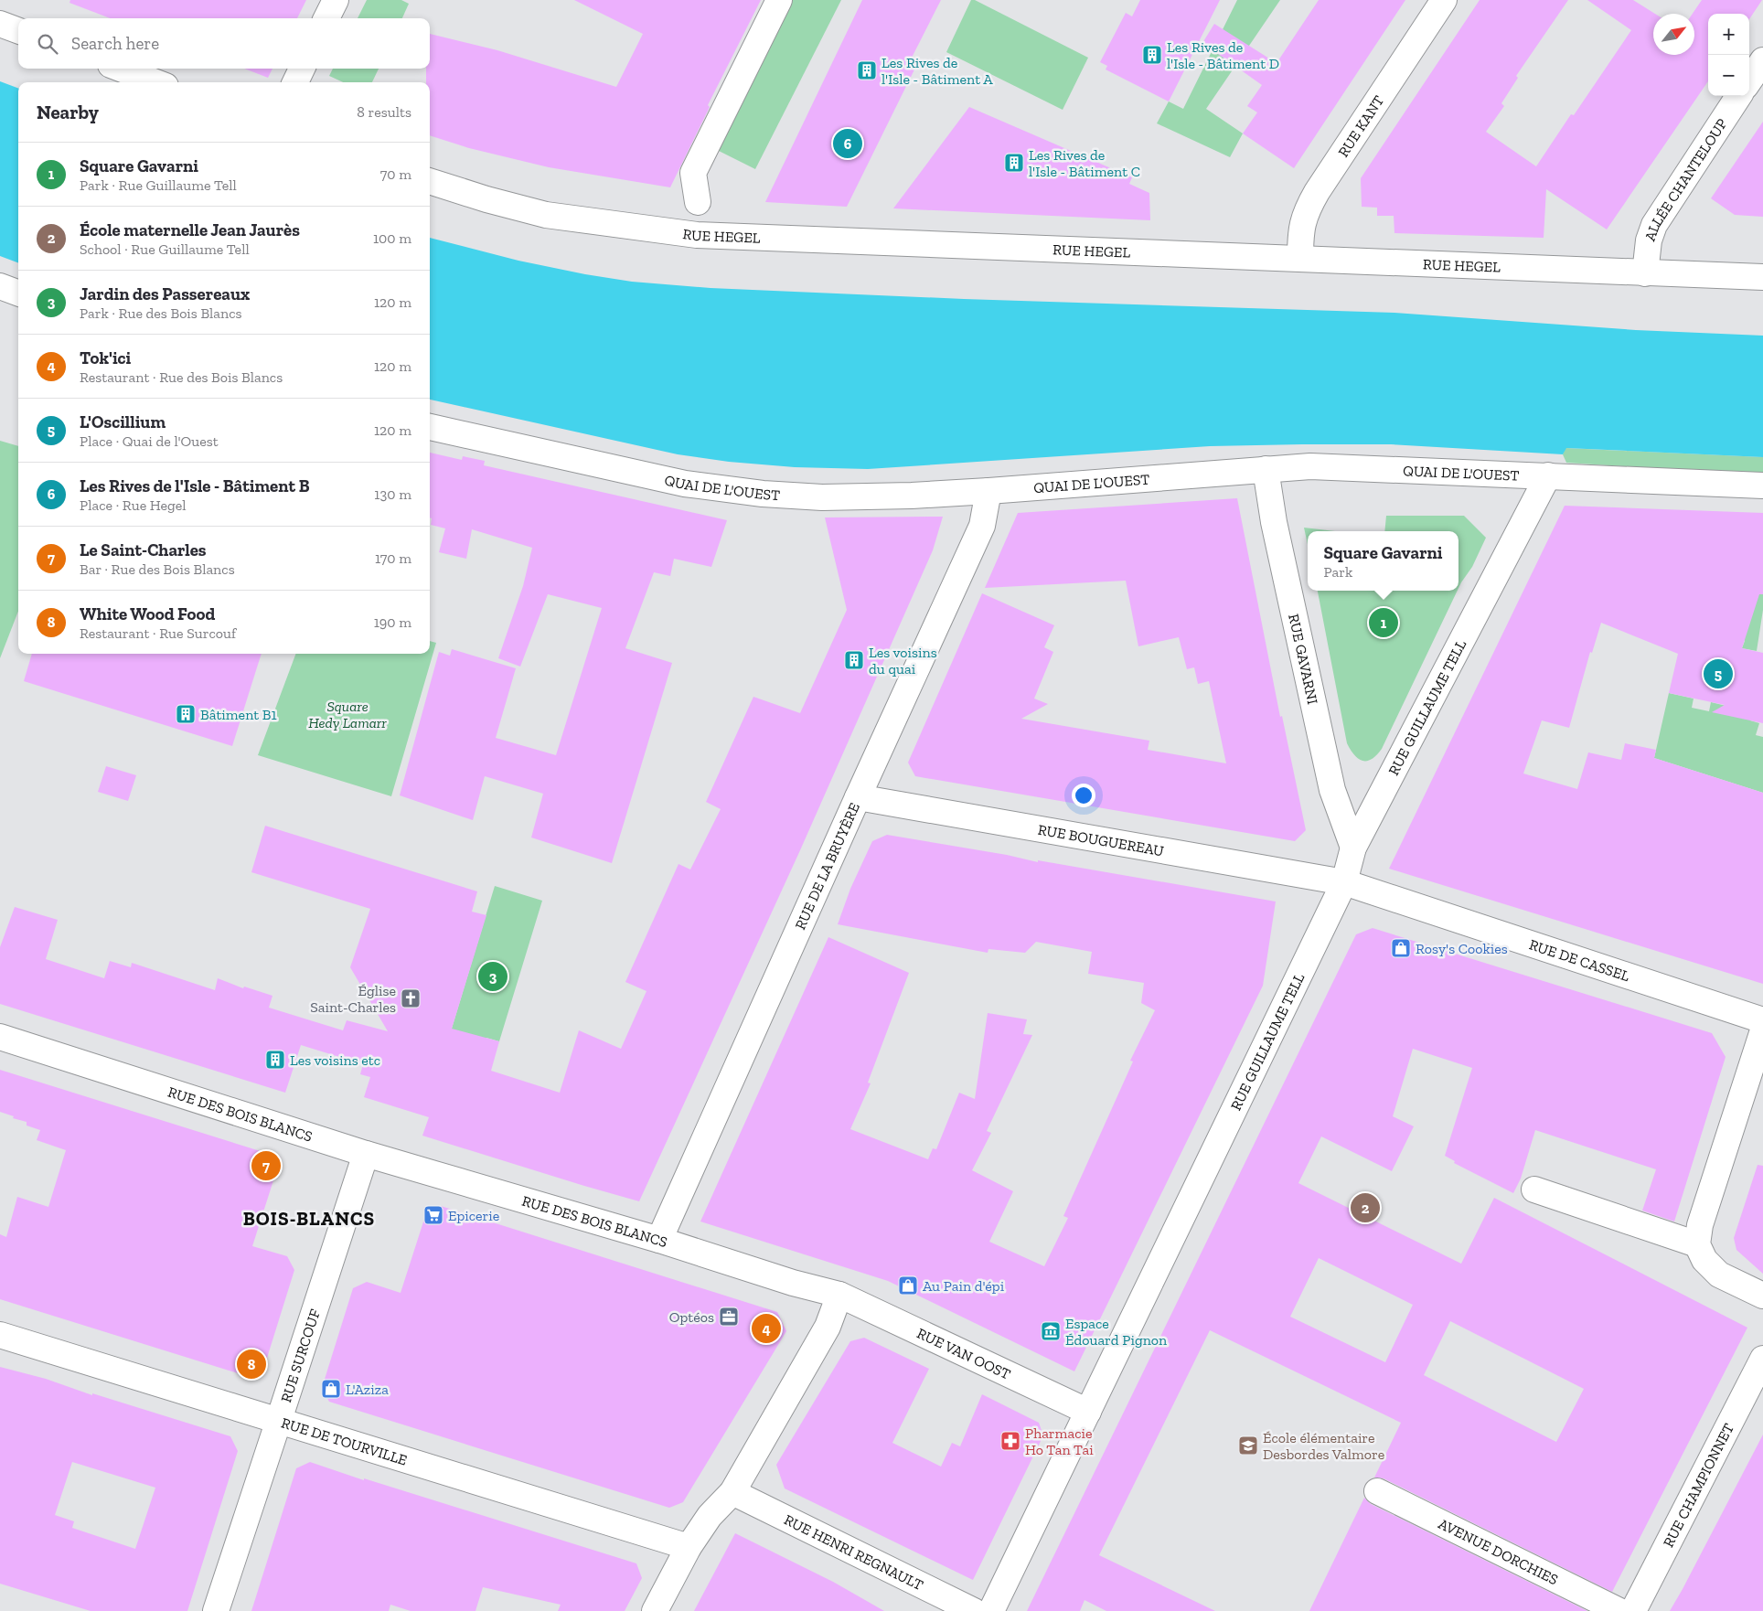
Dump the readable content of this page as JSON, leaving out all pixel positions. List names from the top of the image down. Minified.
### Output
{"streets":{"street":["RUE KANT","ALLÉE CHANTELOUP","RUE HEGEL","QUAI DE L'OUEST","RUE GAVARNI","RUE GUILLAUME TELL","RUE BOUGUEREAU","RUE DE LA BRUYÈRE","RUE DE CASSEL","RUE DES BOIS BLANCS","RUE VAN OOST","RUE SURCOUF","RUE DE TOURVILLE","RUE CHAMPIONNET","RUE HENRI REGNAULT","AVENUE DORCHIES"]},"crossings":[["RUE KANT","RUE HEGEL"],["ALLÉE CHANTELOUP","RUE HEGEL"],["QUAI DE L'OUEST","RUE GAVARNI"],["QUAI DE L'OUEST","RUE GUILLAUME TELL"],["QUAI DE L'OUEST","RUE DE LA BRUYÈRE"],["RUE GAVARNI","RUE GUILLAUME TELL"],["RUE GUILLAUME TELL","RUE BOUGUEREAU"],["RUE GUILLAUME TELL","RUE DE CASSEL"],["RUE GUILLAUME TELL","RUE VAN OOST"],["RUE BOUGUEREAU","RUE DE LA BRUYÈRE"],["RUE BOUGUEREAU","RUE DE CASSEL"],["RUE DE LA BRUYÈRE","RUE DES BOIS BLANCS"],["RUE DES BOIS BLANCS","RUE VAN OOST"],["RUE DES BOIS BLANCS","RUE SURCOUF"],["RUE SURCOUF","RUE DE TOURVILLE"]],"districts":["BOIS-BLANCS"],"parks":["Square Hedy Lamarr"],"places":{"building":["Les Rives de l'Isle - Bâtiment D","Les Rives de l'Isle - Bâtiment A","Les Rives de l'Isle - Bâtiment C","Les voisins du quai","Bâtiment B1","Les voisins etc"],"shop":["Rosy's Cookies","Au Pain d'épi","L'Aziza"],"church":["Église Saint-Charles"],"supermarket":["Epicerie"],"office":["Optéos"],"museum":["Espace Édouard Pignon"],"pharmacy":["Pharmacie Ho Tan Tai"],"school or university":["École élémentaire Desbordes Valmore"]},"north":"top right","page":{"map_buttons":["+","−"],"search":"Search here","heading":["Nearby","8 results"],"pins":["6","1","5","3","7","2","4","8"],"list":[{"mark":"1","name":"Square Gavarni","note":"Park · Rue Guillaume Tell","value":"70 m"},{"mark":"2","name":"École maternelle Jean Jaurès","note":"School · Rue Guillaume Tell","value":"100 m"},{"mark":"3","name":"Jardin des Passereaux","note":"Park · Rue des Bois Blancs","value":"120 m"},{"mark":"4","name":"Tok'ici","note":"Restaurant · Rue des Bois Blancs","value":"120 m"},{"mark":"5","name":"L'Oscillium","note":"Place · Quai de l'Ouest","value":"120 m"},{"mark":"6","name":"Les Rives de l'Isle - Bâtiment B","note":"Place · Rue Hegel","value":"130 m"},{"mark":"7","name":"Le Saint-Charles","note":"Bar · Rue des Bois Blancs","value":"170 m"},{"mark":"8","name":"White Wood Food","note":"Restaurant · Rue Surcouf","value":"190 m"}],"popup":["Square Gavarni","Park"]}}
